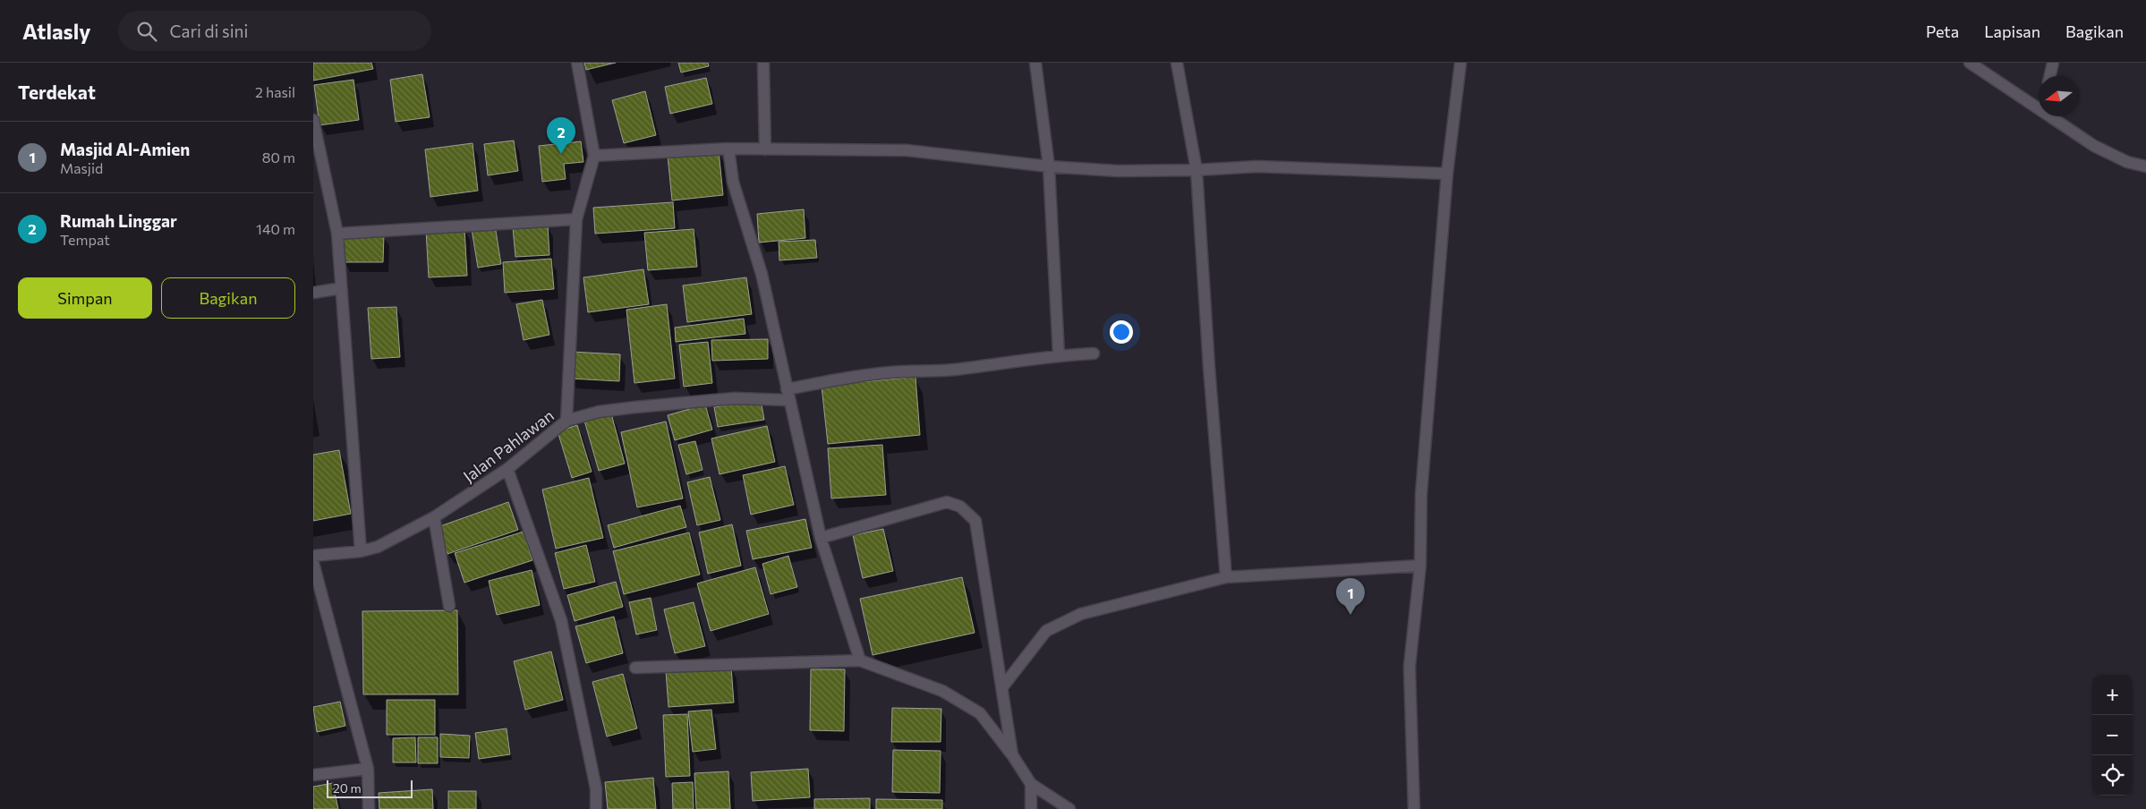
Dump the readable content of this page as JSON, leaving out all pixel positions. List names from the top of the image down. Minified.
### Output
{"streets":{"street":["Jalan Pahlawan"]},"scale_bar":"20 m","north":"left","page":{"header":"Atlasly","search":"Cari di sini","nav":["Peta","Lapisan","Bagikan"],"heading":["Terdekat","2 hasil"],"pins":["2","1"],"list":[{"mark":"1","name":"Masjid Al-Amien","note":"Masjid","value":"80 m"},{"mark":"2","name":"Rumah Linggar","note":"Tempat","value":"140 m"}],"buttons":["Simpan","Bagikan"],"map_buttons":["+","−"],"scale":"20 m"}}
